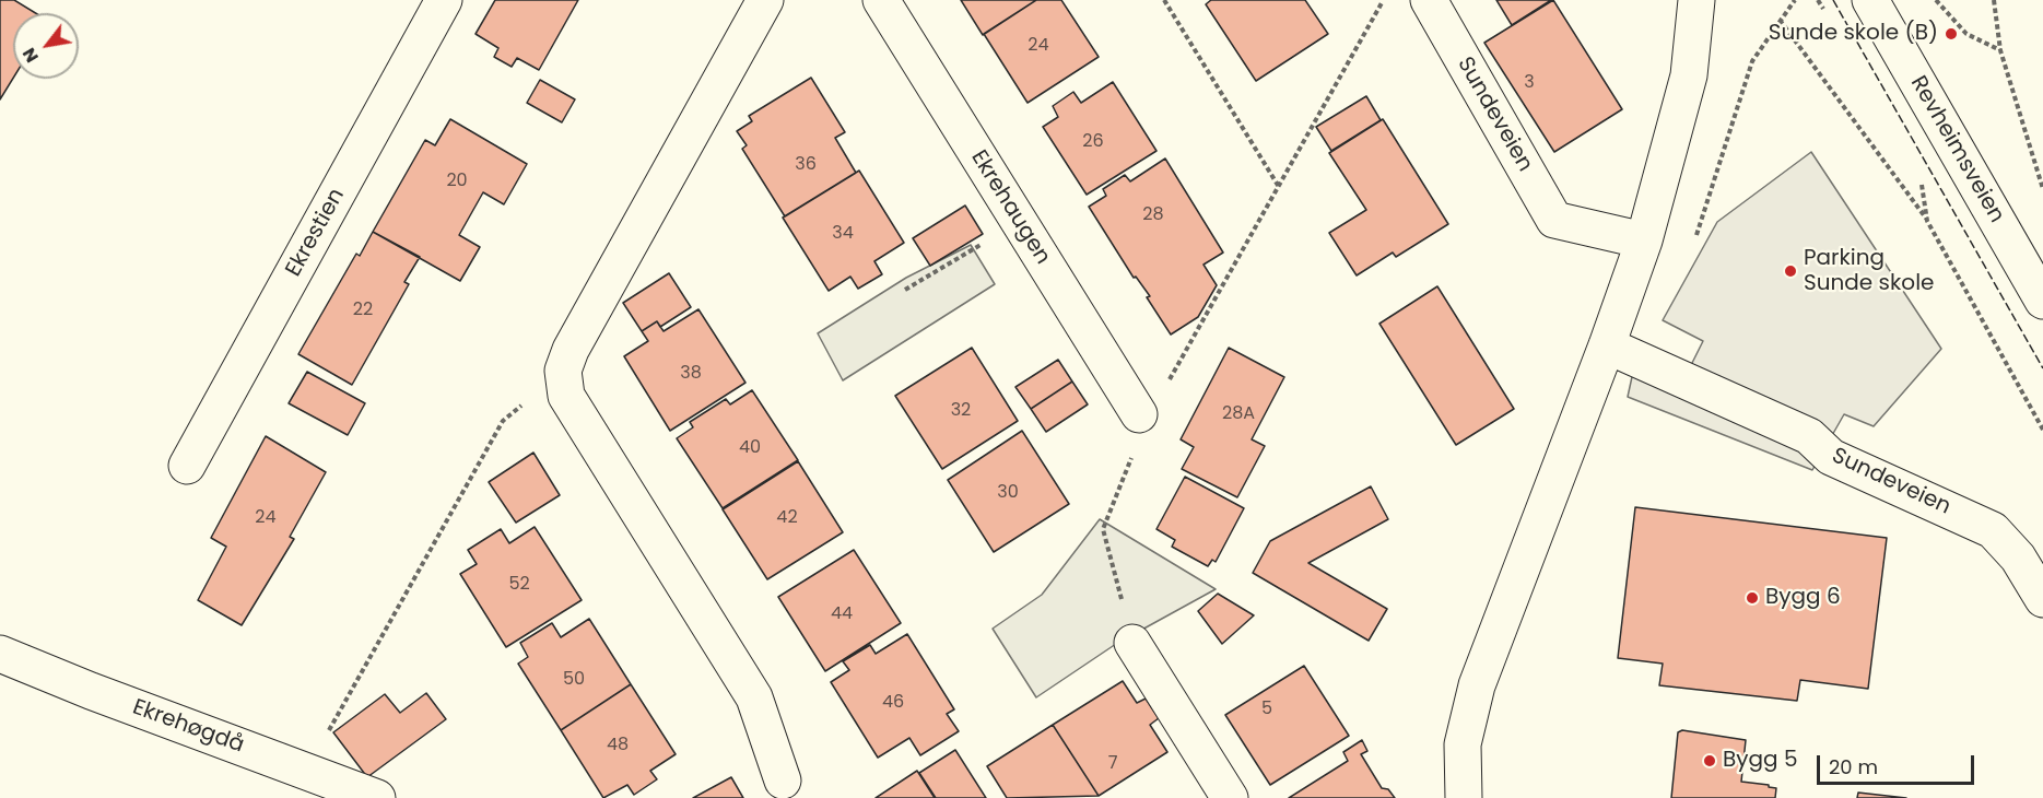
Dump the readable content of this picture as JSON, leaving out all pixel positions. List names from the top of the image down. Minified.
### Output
{"streets":{"street":["Sundeveien","Revheimsveien","Ekrehaugen","Ekrestien","Ekrehøgdå"]},"places":["Sunde skole (B)","Parking Sunde skole","Bygg 6","Bygg 5"],"house_numbers":["24","3","26","36","20","28","34","22","38","32","28A","40","30","24","42","52","44","50","46","5","48","7"],"scale_bar":"20 m","north":"bottom left"}
